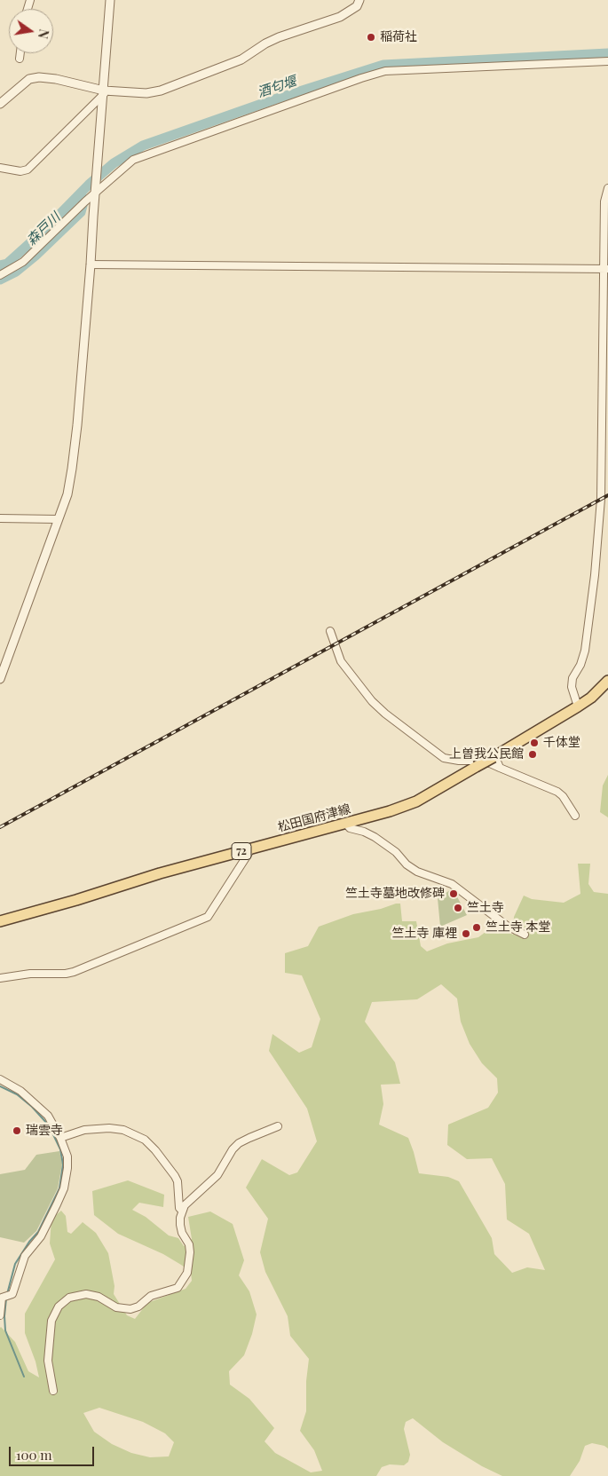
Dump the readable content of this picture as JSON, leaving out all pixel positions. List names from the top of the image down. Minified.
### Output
{"streets":{"main road":["松田国府津線","72"]},"water":["酒匂堰","森戸川"],"places":["稲荷社","千体堂","上曽我公民館","竺土寺墓地改修碑","竺土寺","竺土寺 本堂","竺土寺 庫裡","瑞雲寺"],"scale_bar":"100 m","north":"right"}
